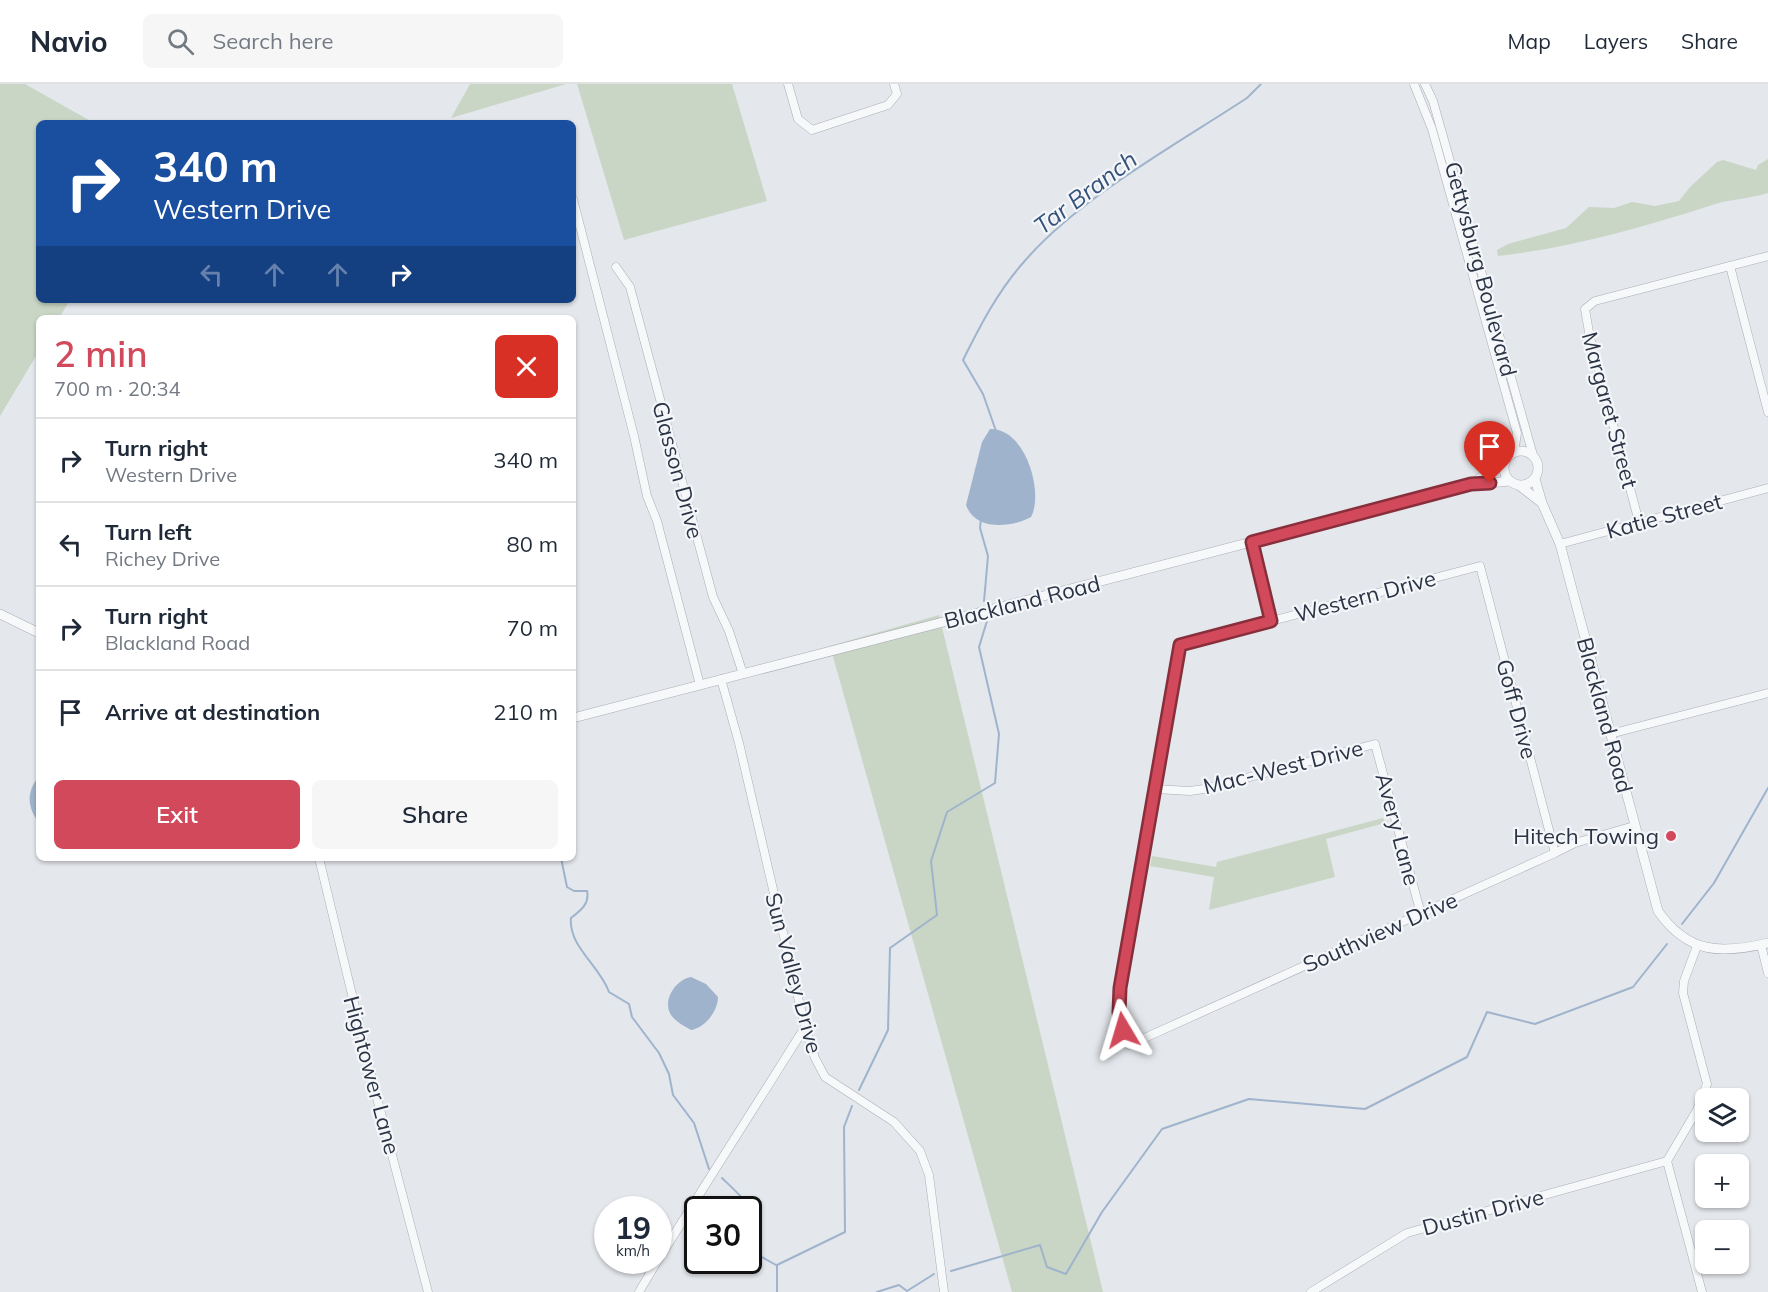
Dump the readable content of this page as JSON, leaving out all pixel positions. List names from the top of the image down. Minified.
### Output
{"streets":{"street":["Gettysburg Boulevard","Margaret Street","Glasson Drive","Katie Street","Western Drive","Blackland Road","Goff Drive","Mac-West Drive","Avery Lane","Southview Drive","Sun Valley Drive","Hightower Lane","Dustin Drive"]},"crossings":[["Gettysburg Boulevard","Blackland Road"],["Margaret Street","Katie Street"],["Glasson Drive","Blackland Road"],["Katie Street","Blackland Road"],["Western Drive","Goff Drive"],["Western Drive","Mac-West Drive"],["Western Drive","Southview Drive"],["Blackland Road","Southview Drive"],["Blackland Road","Sun Valley Drive"],["Goff Drive","Southview Drive"],["Mac-West Drive","Avery Lane"],["Mac-West Drive","Southview Drive"],["Avery Lane","Southview Drive"]],"water":["Tar Branch"],"places":["Hitech Towing"],"page":{"header":"Navio","search":"Search here","nav":["Map","Layers","Share"],"turn":["340 m","Western Drive"],"heading":["2 min","700 m · 20:34"],"list":[{"name":"Turn right","note":"Western Drive","value":"340 m"},{"name":"Turn left","note":"Richey Drive","value":"80 m"},{"name":"Turn right","note":"Blackland Road","value":"70 m"},{"name":"Arrive at destination","value":"210 m"}],"buttons":["Exit","Share"],"map_buttons":["+","−"],"speed":"19 km/h","limit":"30"}}
